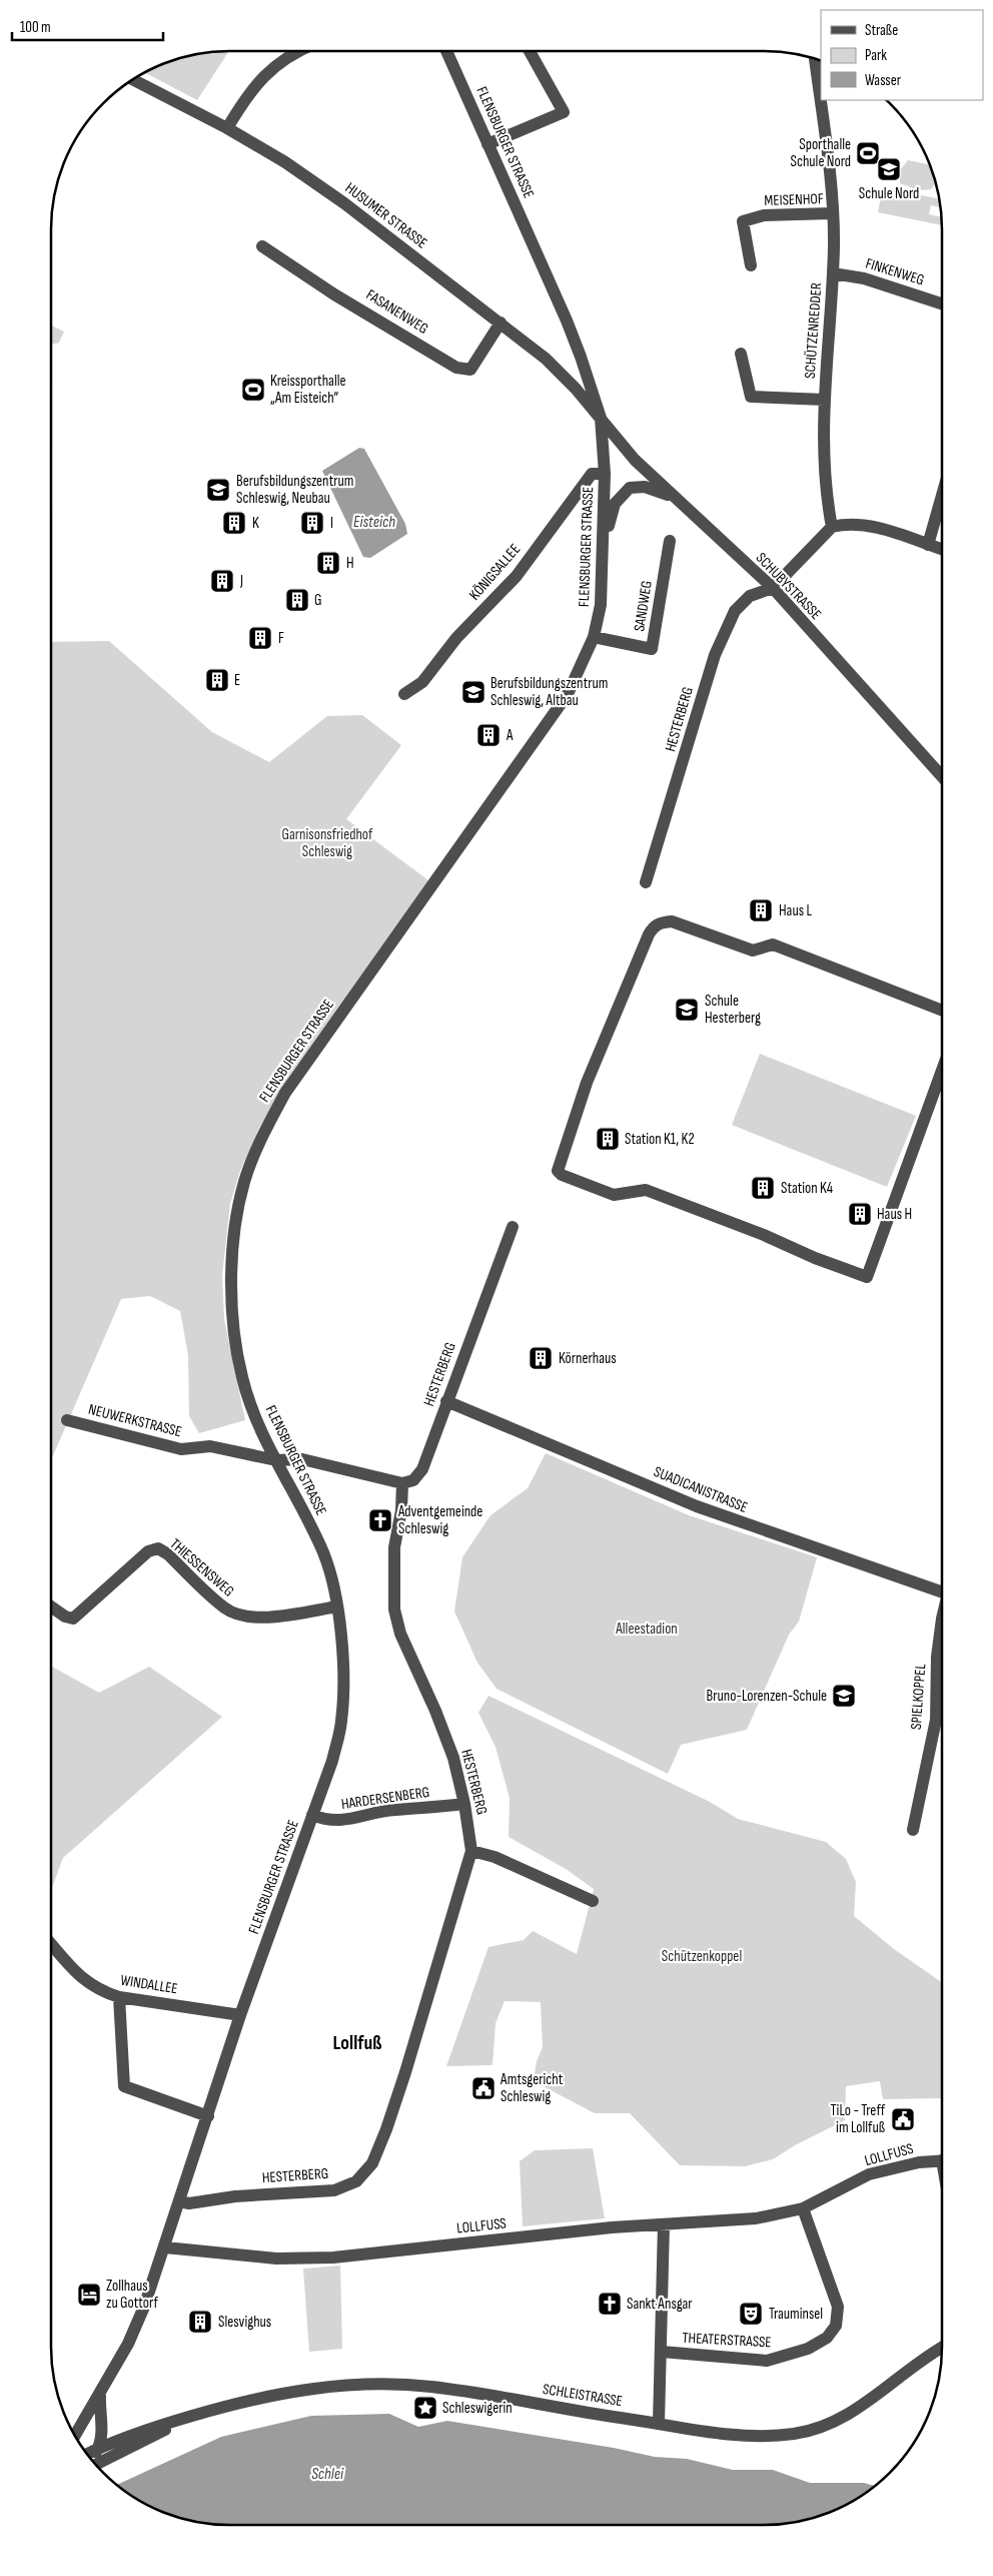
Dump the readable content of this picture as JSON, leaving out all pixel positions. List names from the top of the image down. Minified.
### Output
{"streets":{"street":["FLENSBURGER STRASSE","MEISENHOF","HUSUMER STRASSE","FINKENWEG","FASANENWEG","SCHÜTZENREDDER","KÖNIGSALLEE","SCHUBYSTRASSE","SANDWEG","HESTERBERG","NEUWERKSTRASSE","SUADICANISTRASSE","THIESSENSWEG","SPIELKOPPEL","HARDERSENBERG","WINDALLEE","LOLLFUSS","THEATERSTRASSE","SCHLEISTRASSE"]},"crossings":[["FLENSBURGER STRASSE","HUSUMER STRASSE"],["FLENSBURGER STRASSE","KÖNIGSALLEE"],["FLENSBURGER STRASSE","SCHUBYSTRASSE"],["FLENSBURGER STRASSE","SANDWEG"],["FLENSBURGER STRASSE","HESTERBERG"],["FLENSBURGER STRASSE","NEUWERKSTRASSE"],["FLENSBURGER STRASSE","THIESSENSWEG"],["FLENSBURGER STRASSE","HARDERSENBERG"],["FLENSBURGER STRASSE","WINDALLEE"],["FLENSBURGER STRASSE","LOLLFUSS"],["MEISENHOF","SCHÜTZENREDDER"],["HUSUMER STRASSE","FASANENWEG"],["HUSUMER STRASSE","SCHUBYSTRASSE"],["FINKENWEG","SCHÜTZENREDDER"],["SCHUBYSTRASSE","HESTERBERG"],["HESTERBERG","NEUWERKSTRASSE"],["HESTERBERG","SUADICANISTRASSE"],["HESTERBERG","HARDERSENBERG"],["LOLLFUSS","THEATERSTRASSE"]],"districts":["Lollfuß"],"water":["Eisteich","Schlei"],"parks":["Garnisonsfriedhof Schleswig","Alleestadion","Schützenkoppel"],"places":{"sports":["Sporthalle Schule Nord","Kreissporthalle „Am Eisteich“"],"school or university":["Schule Nord","Berufsbildungszentrum Schleswig, Neubau","Berufsbildungszentrum Schleswig, Altbau","Schule Hesterberg","Bruno-Lorenzen-Schule"],"building":["K","I","H","J","G","F","E","A","Haus L","Station K1, K2","Station K4","Haus H","Körnerhaus","Slesvighus"],"church":["Adventgemeinde Schleswig","Sankt Ansgar"],"public building":["Amtsgericht Schleswig","TiLo - Treff im Lollfuß"],"hotel":["Zollhaus zu Gottorf"],"theatre":["Trauminsel"],"place":["Schleswigerin"]},"legend":["Straße","Park","Wasser"],"scale_bar":"100 m"}
